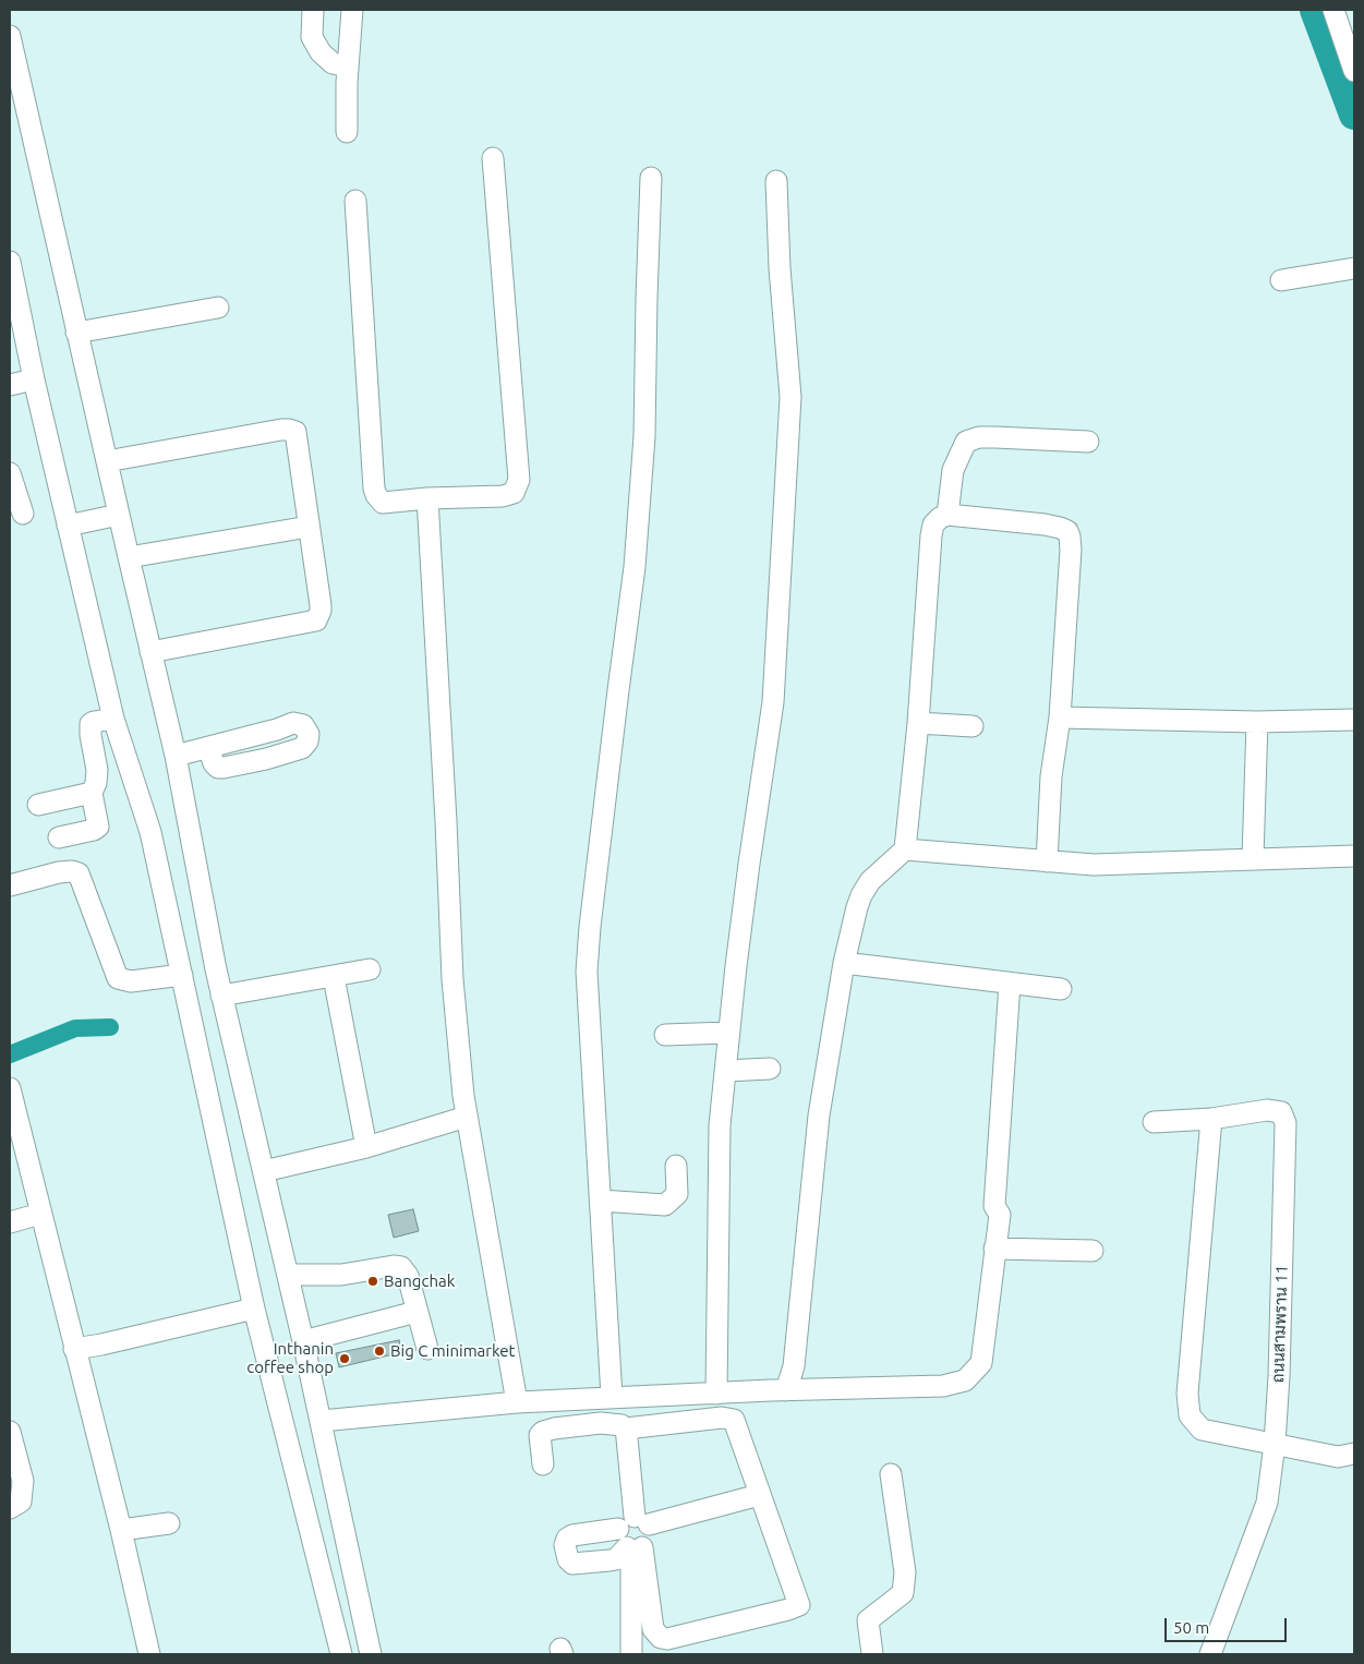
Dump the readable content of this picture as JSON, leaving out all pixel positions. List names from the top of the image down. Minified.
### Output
{"streets":{"street":["ถนนสามพราน 11"]},"places":["Bangchak","Big C minimarket","Inthanin coffee shop"],"scale_bar":"50 m"}
